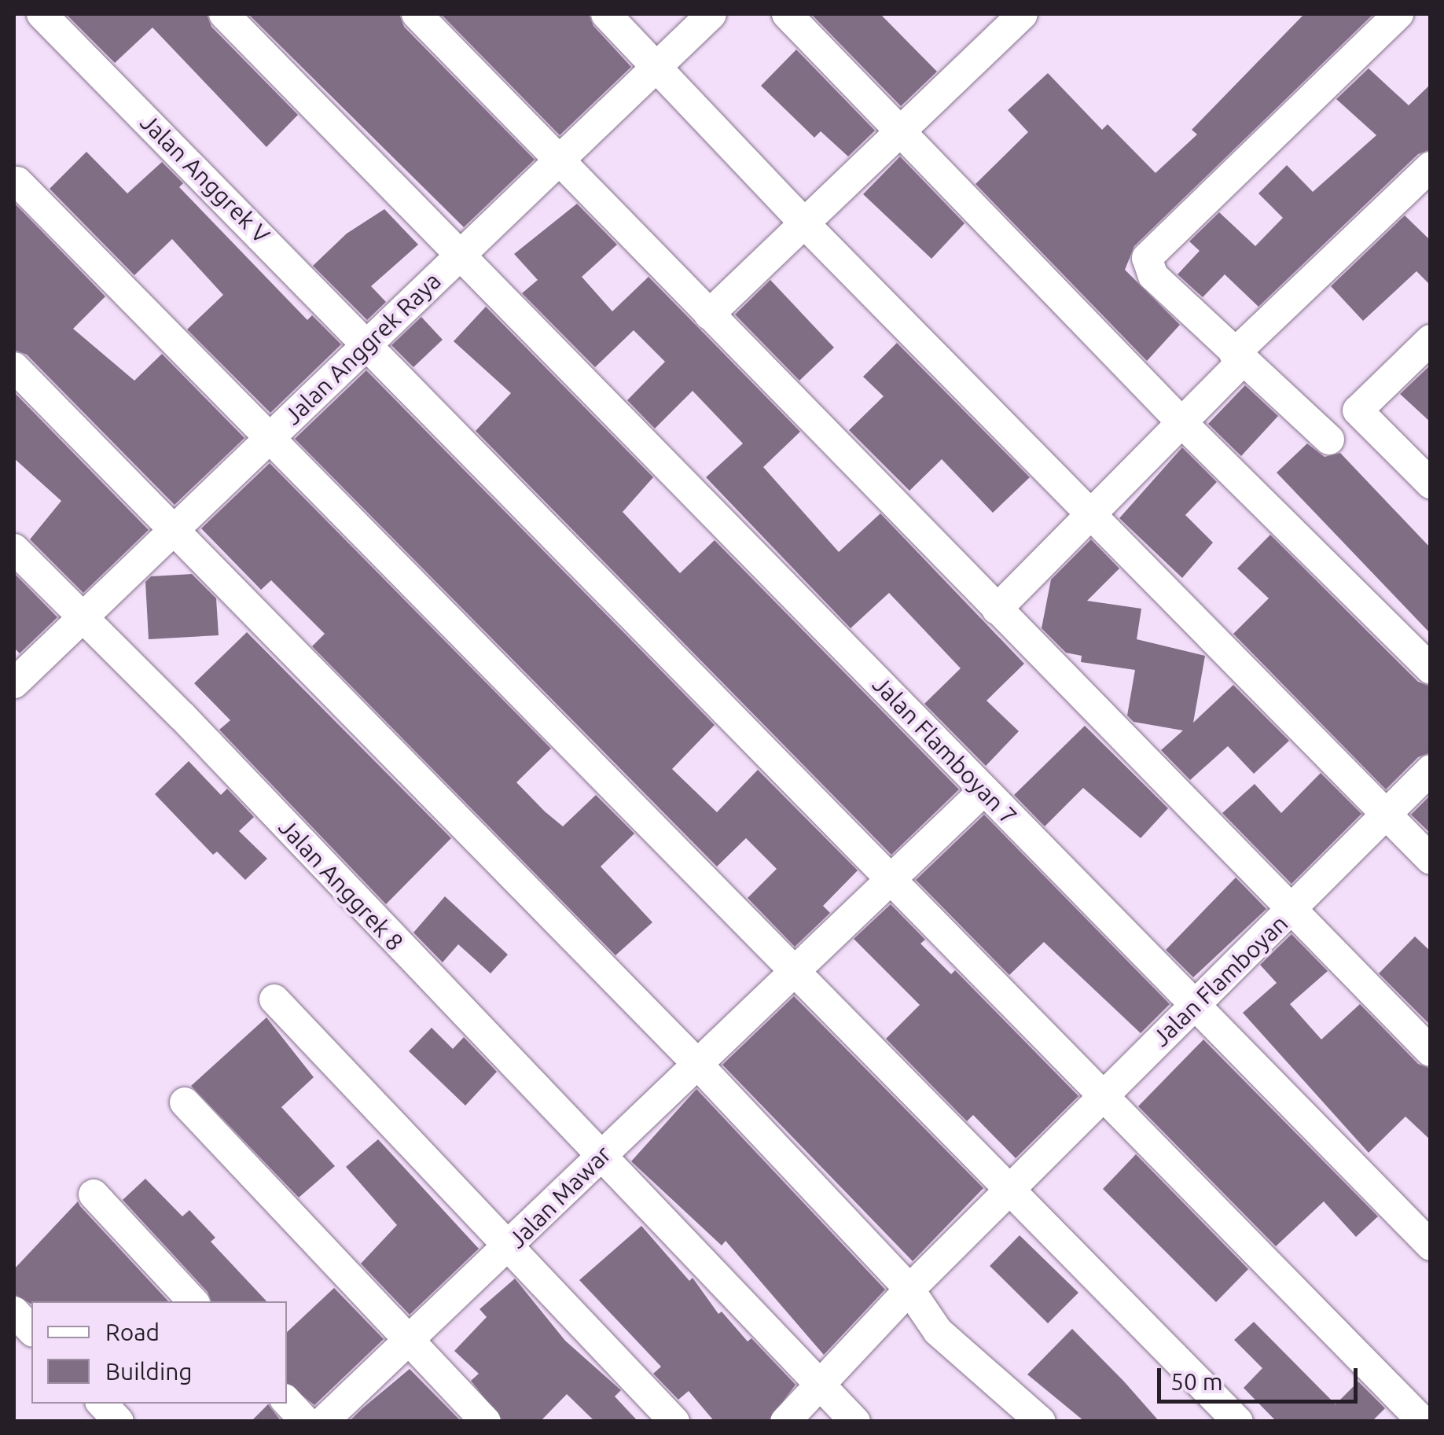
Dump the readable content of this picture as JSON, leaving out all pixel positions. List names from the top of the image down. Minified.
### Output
{"streets":{"street":["Jalan Anggrek V","Jalan Anggrek Raya","Jalan Flamboyan 7","Jalan Anggrek 8","Jalan Flamboyan","Jalan Mawar"]},"crossings":[["Jalan Anggrek V","Jalan Anggrek Raya"],["Jalan Anggrek V","Jalan Flamboyan"],["Jalan Anggrek V","Jalan Mawar"],["Jalan Anggrek Raya","Jalan Flamboyan 7"],["Jalan Anggrek Raya","Jalan Anggrek 8"],["Jalan Flamboyan 7","Jalan Flamboyan"],["Jalan Flamboyan 7","Jalan Mawar"],["Jalan Anggrek 8","Jalan Flamboyan"],["Jalan Anggrek 8","Jalan Mawar"]],"legend":["Road","Building"],"scale_bar":"50 m"}
